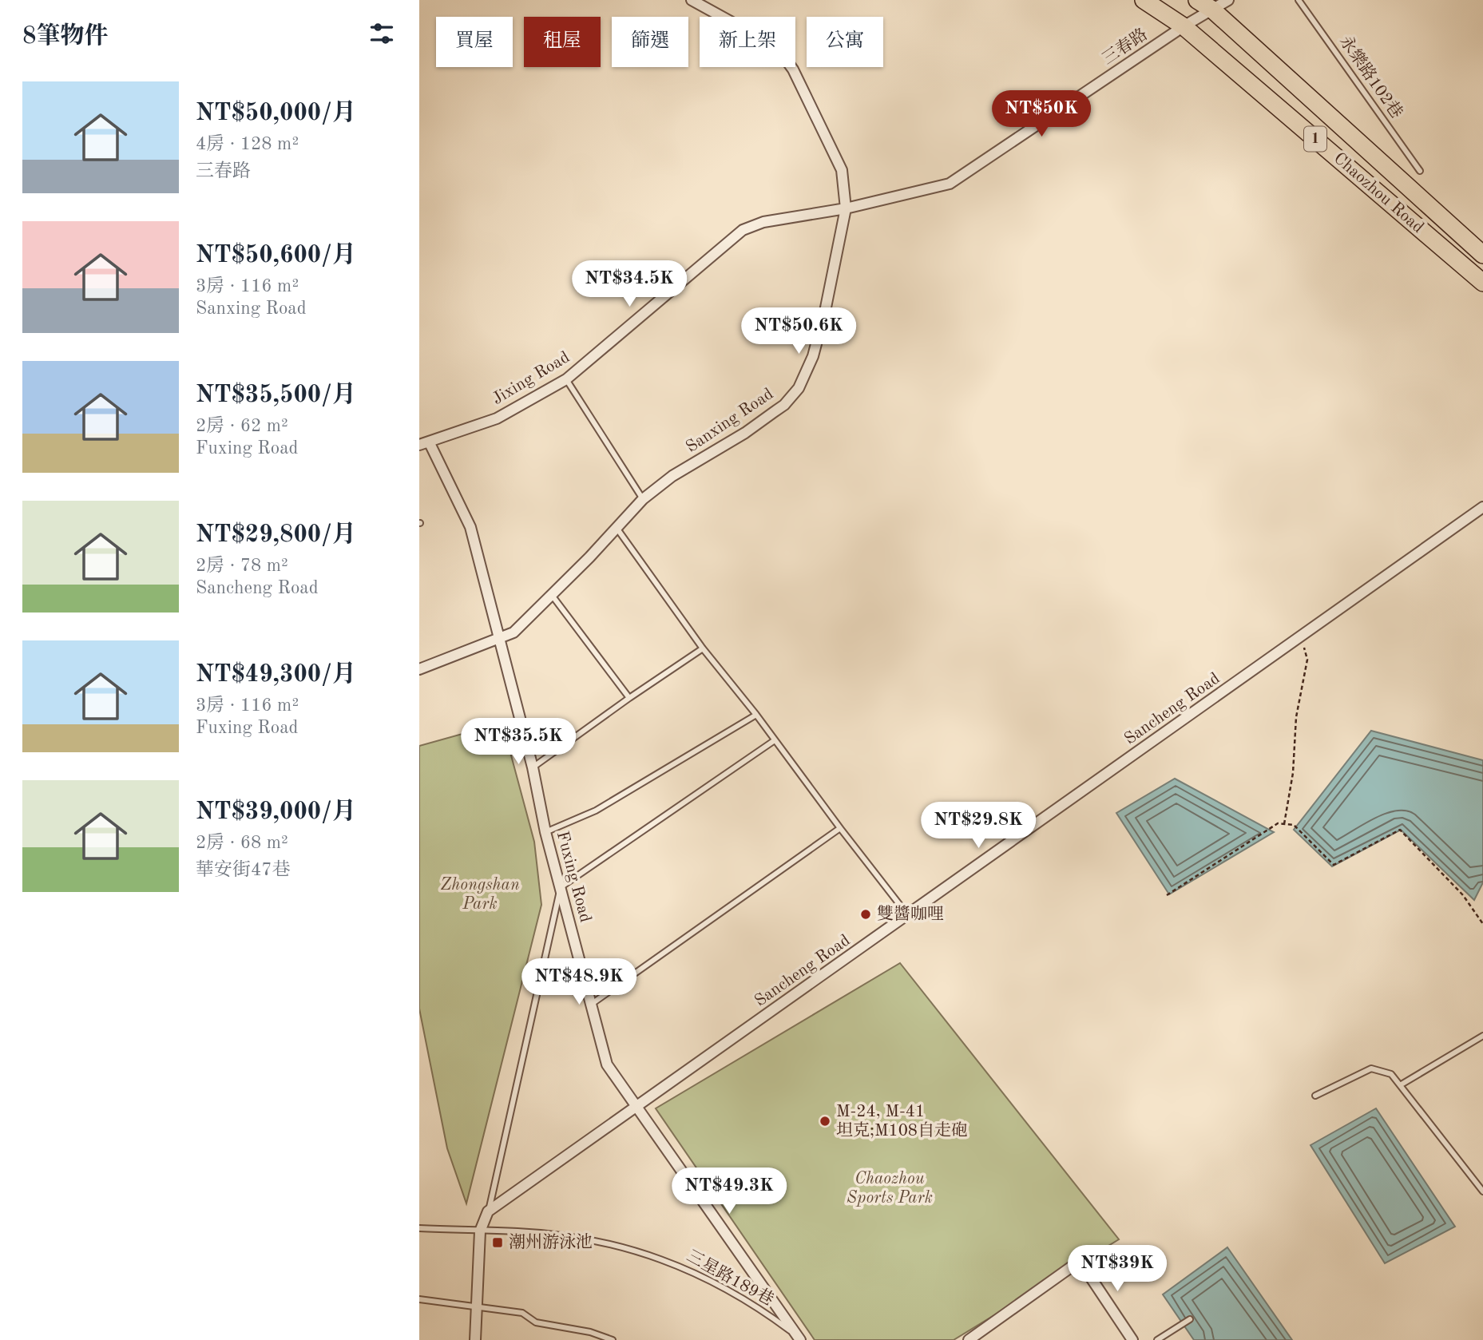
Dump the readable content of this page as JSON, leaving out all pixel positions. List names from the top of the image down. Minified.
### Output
{"streets":{"main road":["1","Chaozhou Road"],"street":["三春路","Jixing Road","Sanxing Road","Sancheng Road","Fuxing Road"],"lane":["永樂路102巷","三星路189巷"]},"crossings":[["三春路","Chaozhou Road"],["三春路","Jixing Road"],["三春路","Sanxing Road"],["Jixing Road","Sanxing Road"],["Jixing Road","Fuxing Road"],["Sanxing Road","Fuxing Road"],["Sancheng Road","Fuxing Road"],["Fuxing Road","三星路189巷"]],"parks":["Zhongshan Park","Chaozhou Sports Park"],"places":{"other":["雙醬咖哩","M-24, M-41 坦克;M108自走砲"],"transit":["潮州游泳池"]},"page":{"heading":"8筆物件","chip":["買屋","租屋","篩選","新上架","公寓"],"list":[{"name":"NT$50,000/月","note":"4房 · 128 m² · 三春路"},{"name":"NT$50,600/月","note":"3房 · 116 m² · Sanxing Road"},{"name":"NT$35,500/月","note":"2房 · 62 m² · Fuxing Road"},{"name":"NT$29,800/月","note":"2房 · 78 m² · Sancheng Road"},{"name":"NT$49,300/月","note":"3房 · 116 m² · Fuxing Road"},{"name":"NT$39,000/月","note":"2房 · 68 m² · 華安街47巷"}],"price":["NT$50K","NT$34.5K","NT$50.6K","NT$35.5K","NT$29.8K","NT$48.9K","NT$49.3K","NT$39K"]}}
